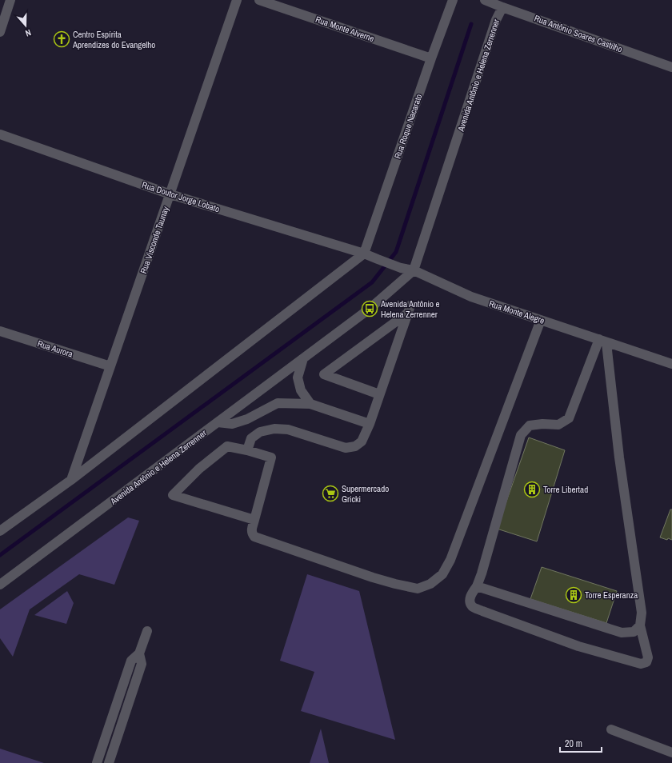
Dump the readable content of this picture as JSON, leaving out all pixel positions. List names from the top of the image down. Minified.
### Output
{"streets":{"street":["Rua Monte Alverne","Rua Antônio Soares Castilho","Avenida Antônio e Helena Zerrenner","Rua Roque Nacarato","Rua Doutor Jorge Lobato","Rua Visconde Taunay","Rua Monte Alegre","Rua Aurora"]},"crossings":[["Rua Monte Alverne","Rua Roque Nacarato"],["Rua Antônio Soares Castilho","Avenida Antônio e Helena Zerrenner"],["Avenida Antônio e Helena Zerrenner","Rua Monte Alegre"],["Rua Roque Nacarato","Rua Doutor Jorge Lobato"],["Rua Roque Nacarato","Rua Monte Alegre"],["Rua Doutor Jorge Lobato","Rua Visconde Taunay"],["Rua Doutor Jorge Lobato","Rua Monte Alegre"],["Rua Visconde Taunay","Rua Aurora"]],"places":{"church":["Centro Espírita Aprendizes do Evangelho"],"bus stop":["Avenida Antônio e Helena Zerrenner"],"building":["Torre Libertad","Torre Esperanza"],"supermarket":["Supermercado Gricki"]},"scale_bar":"20 m","north":"bottom"}
